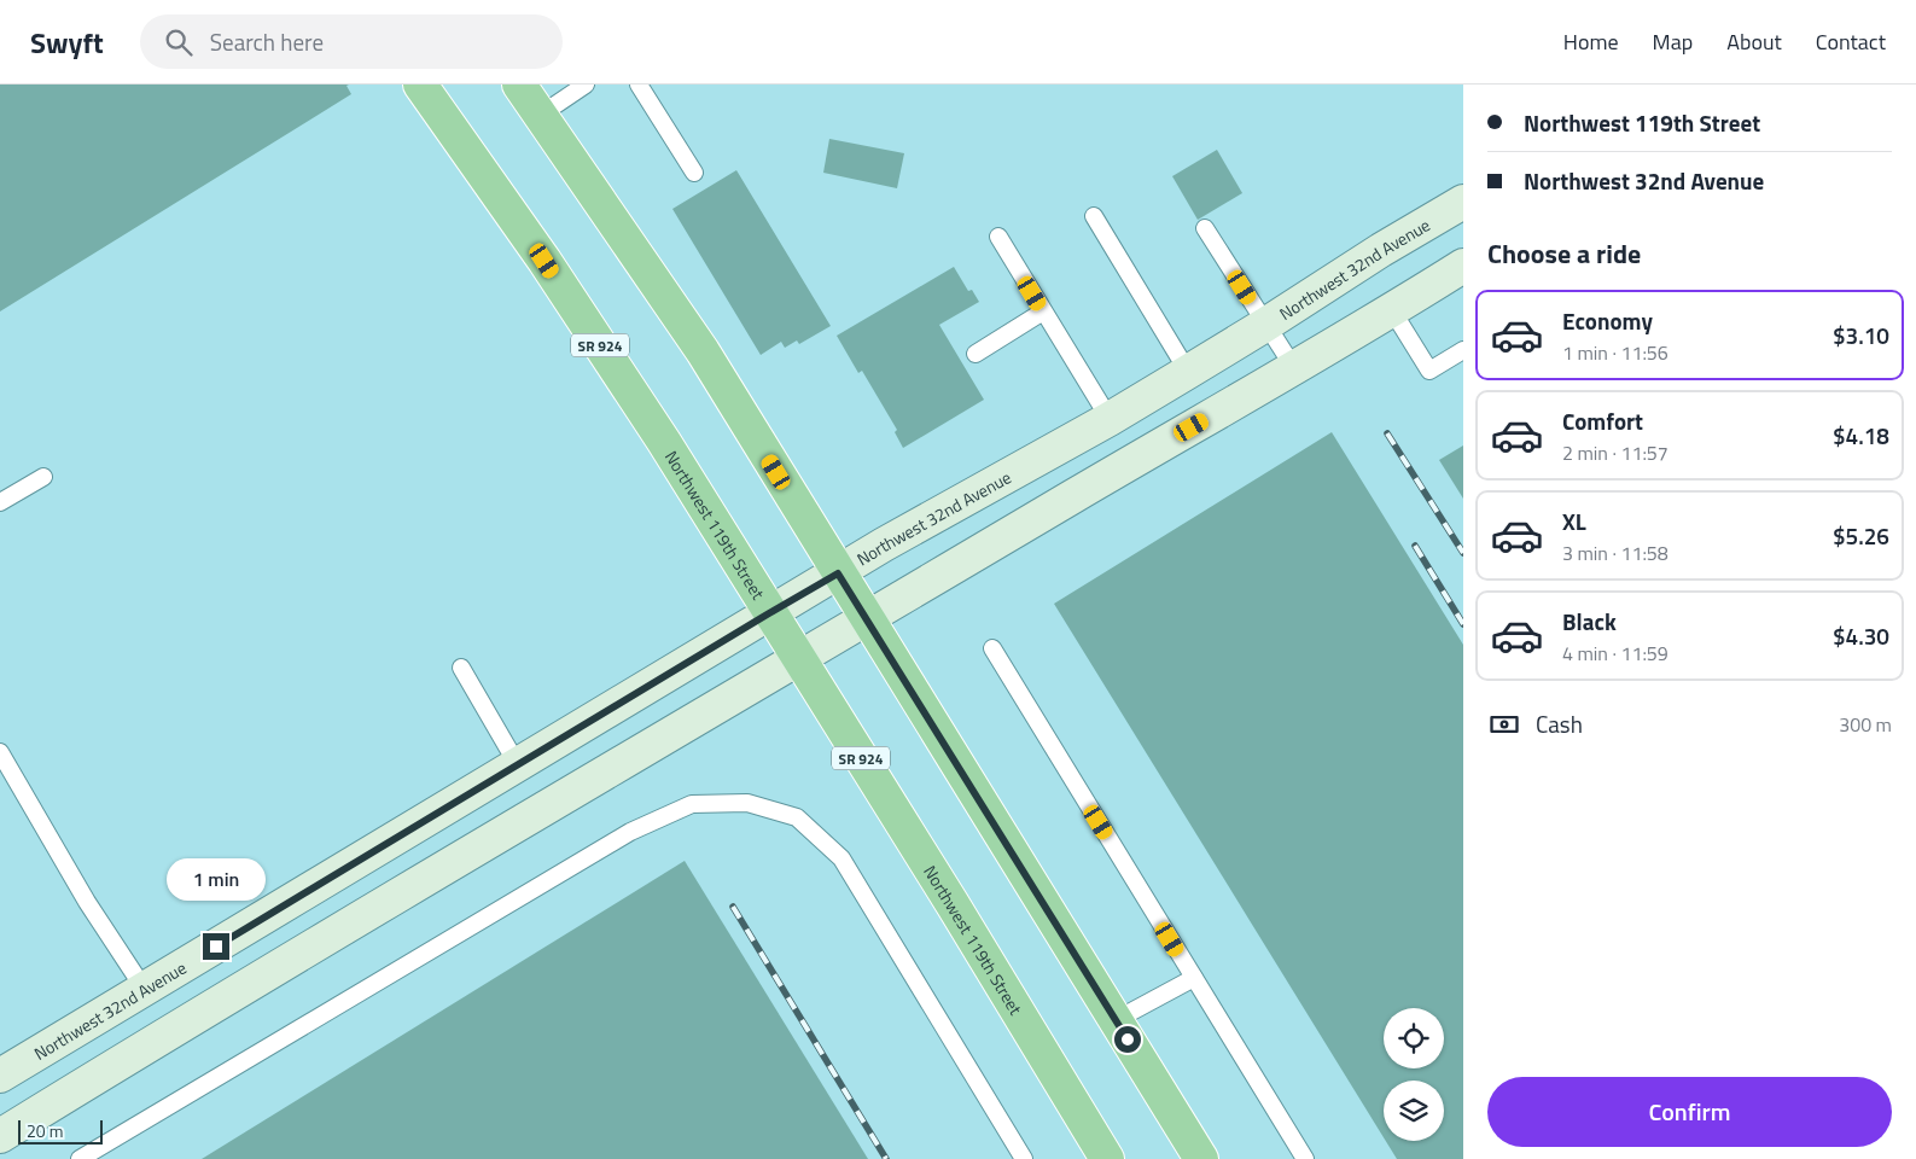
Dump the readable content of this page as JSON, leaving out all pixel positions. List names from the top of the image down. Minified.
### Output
{"streets":{"highway":["SR 924","Northwest 119th Street"],"main road":["Northwest 32nd Avenue"]},"crossings":[["Northwest 32nd Avenue","Northwest 119th Street"]],"scale_bar":"20 m","page":{"header":"Swyft","search":"Search here","nav":["Home","Map","About","Contact"],"banner":["Northwest 119th Street","Northwest 32nd Avenue"],"heading":"Choose a ride","list":[{"name":"Economy","note":"1 min · 11:56","value":"$3.10"},{"name":"Comfort","note":"2 min · 11:57","value":"$4.18"},{"name":"XL","note":"3 min · 11:58","value":"$5.26"},{"name":"Black","note":"4 min · 11:59","value":"$4.30"}],"pay":["Cash","300 m"],"bubble":"1 min","buttons":"Confirm","scale":"20 m"}}
